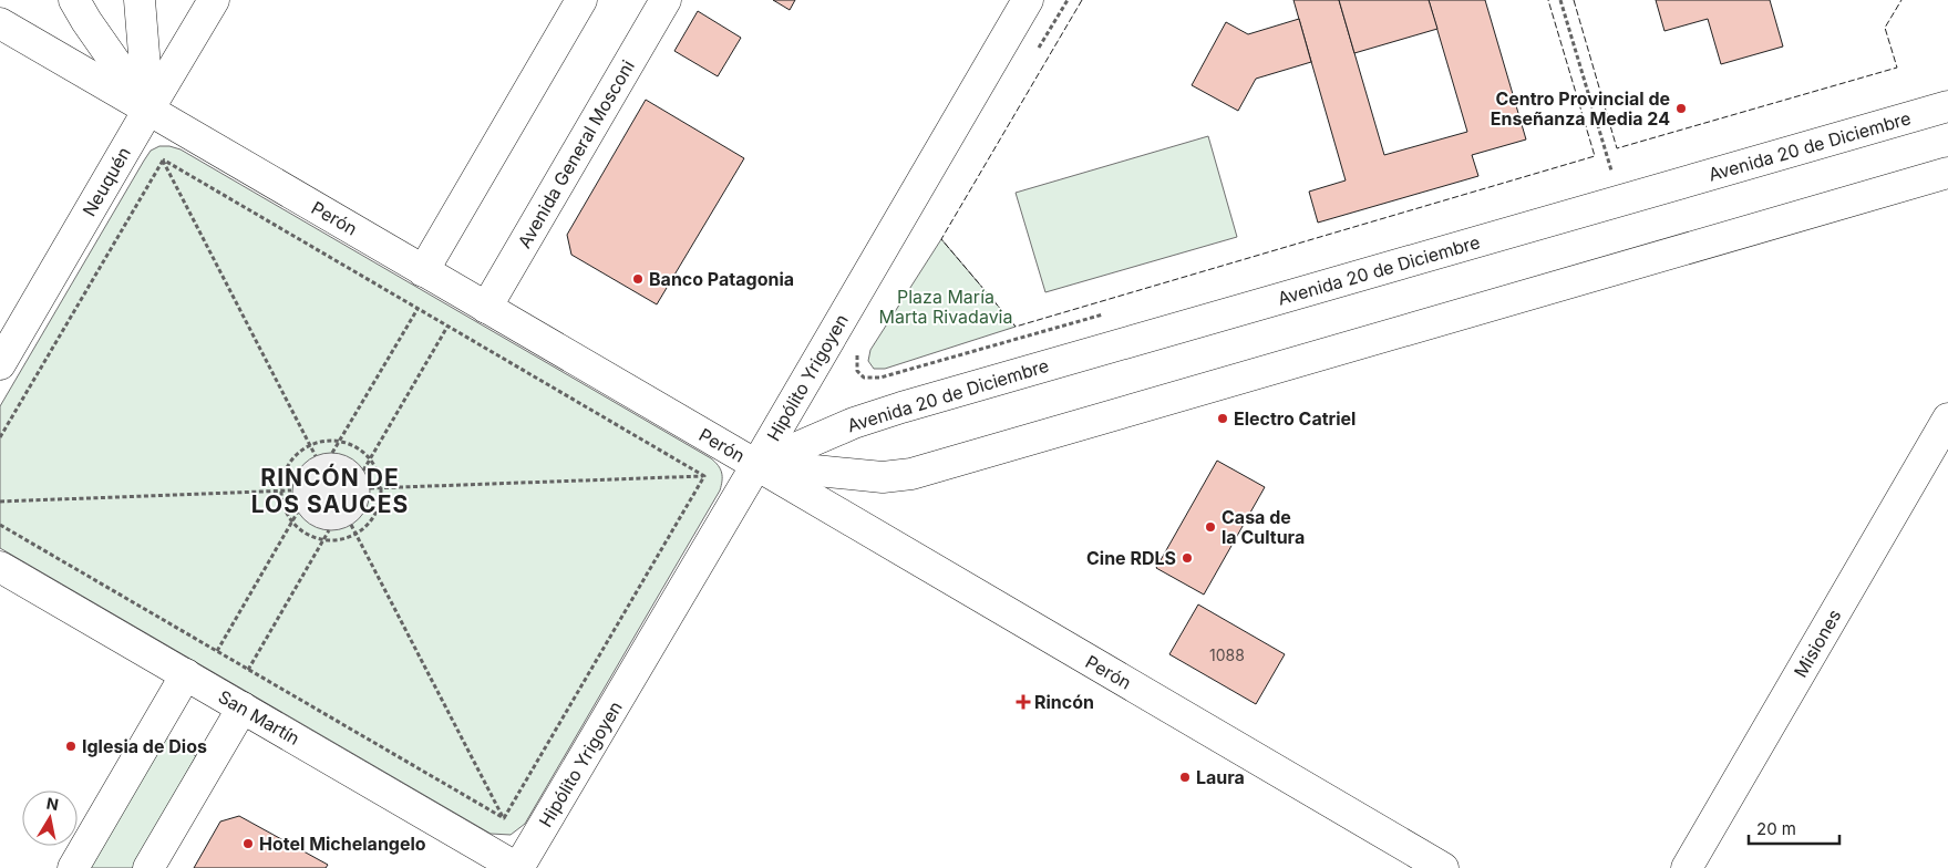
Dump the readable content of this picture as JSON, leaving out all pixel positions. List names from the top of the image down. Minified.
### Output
{"streets":{"street":["Avenida 20 de Diciembre","Avenida General Mosconi","Neuquén","Perón","Hipólito Yrigoyen","Misiones","San Martín"]},"crossings":[["Avenida 20 de Diciembre","Perón"],["Avenida 20 de Diciembre","Hipólito Yrigoyen"],["Avenida General Mosconi","Perón"],["Neuquén","Perón"],["Perón","Hipólito Yrigoyen"],["Hipólito Yrigoyen","San Martín"]],"districts":["RINCÓN DE LOS SAUCES"],"parks":["Plaza María Marta Rivadavia"],"places":{"other":["Centro Provincial de Enseñanza Media 24","Banco Patagonia","Electro Catriel","Casa de la Cultura","Cine RDLS","Iglesia de Dios","Laura","Hotel Michelangelo"],"health":["Rincón"]},"house_numbers":["1088"],"scale_bar":"20 m","north":"top"}
